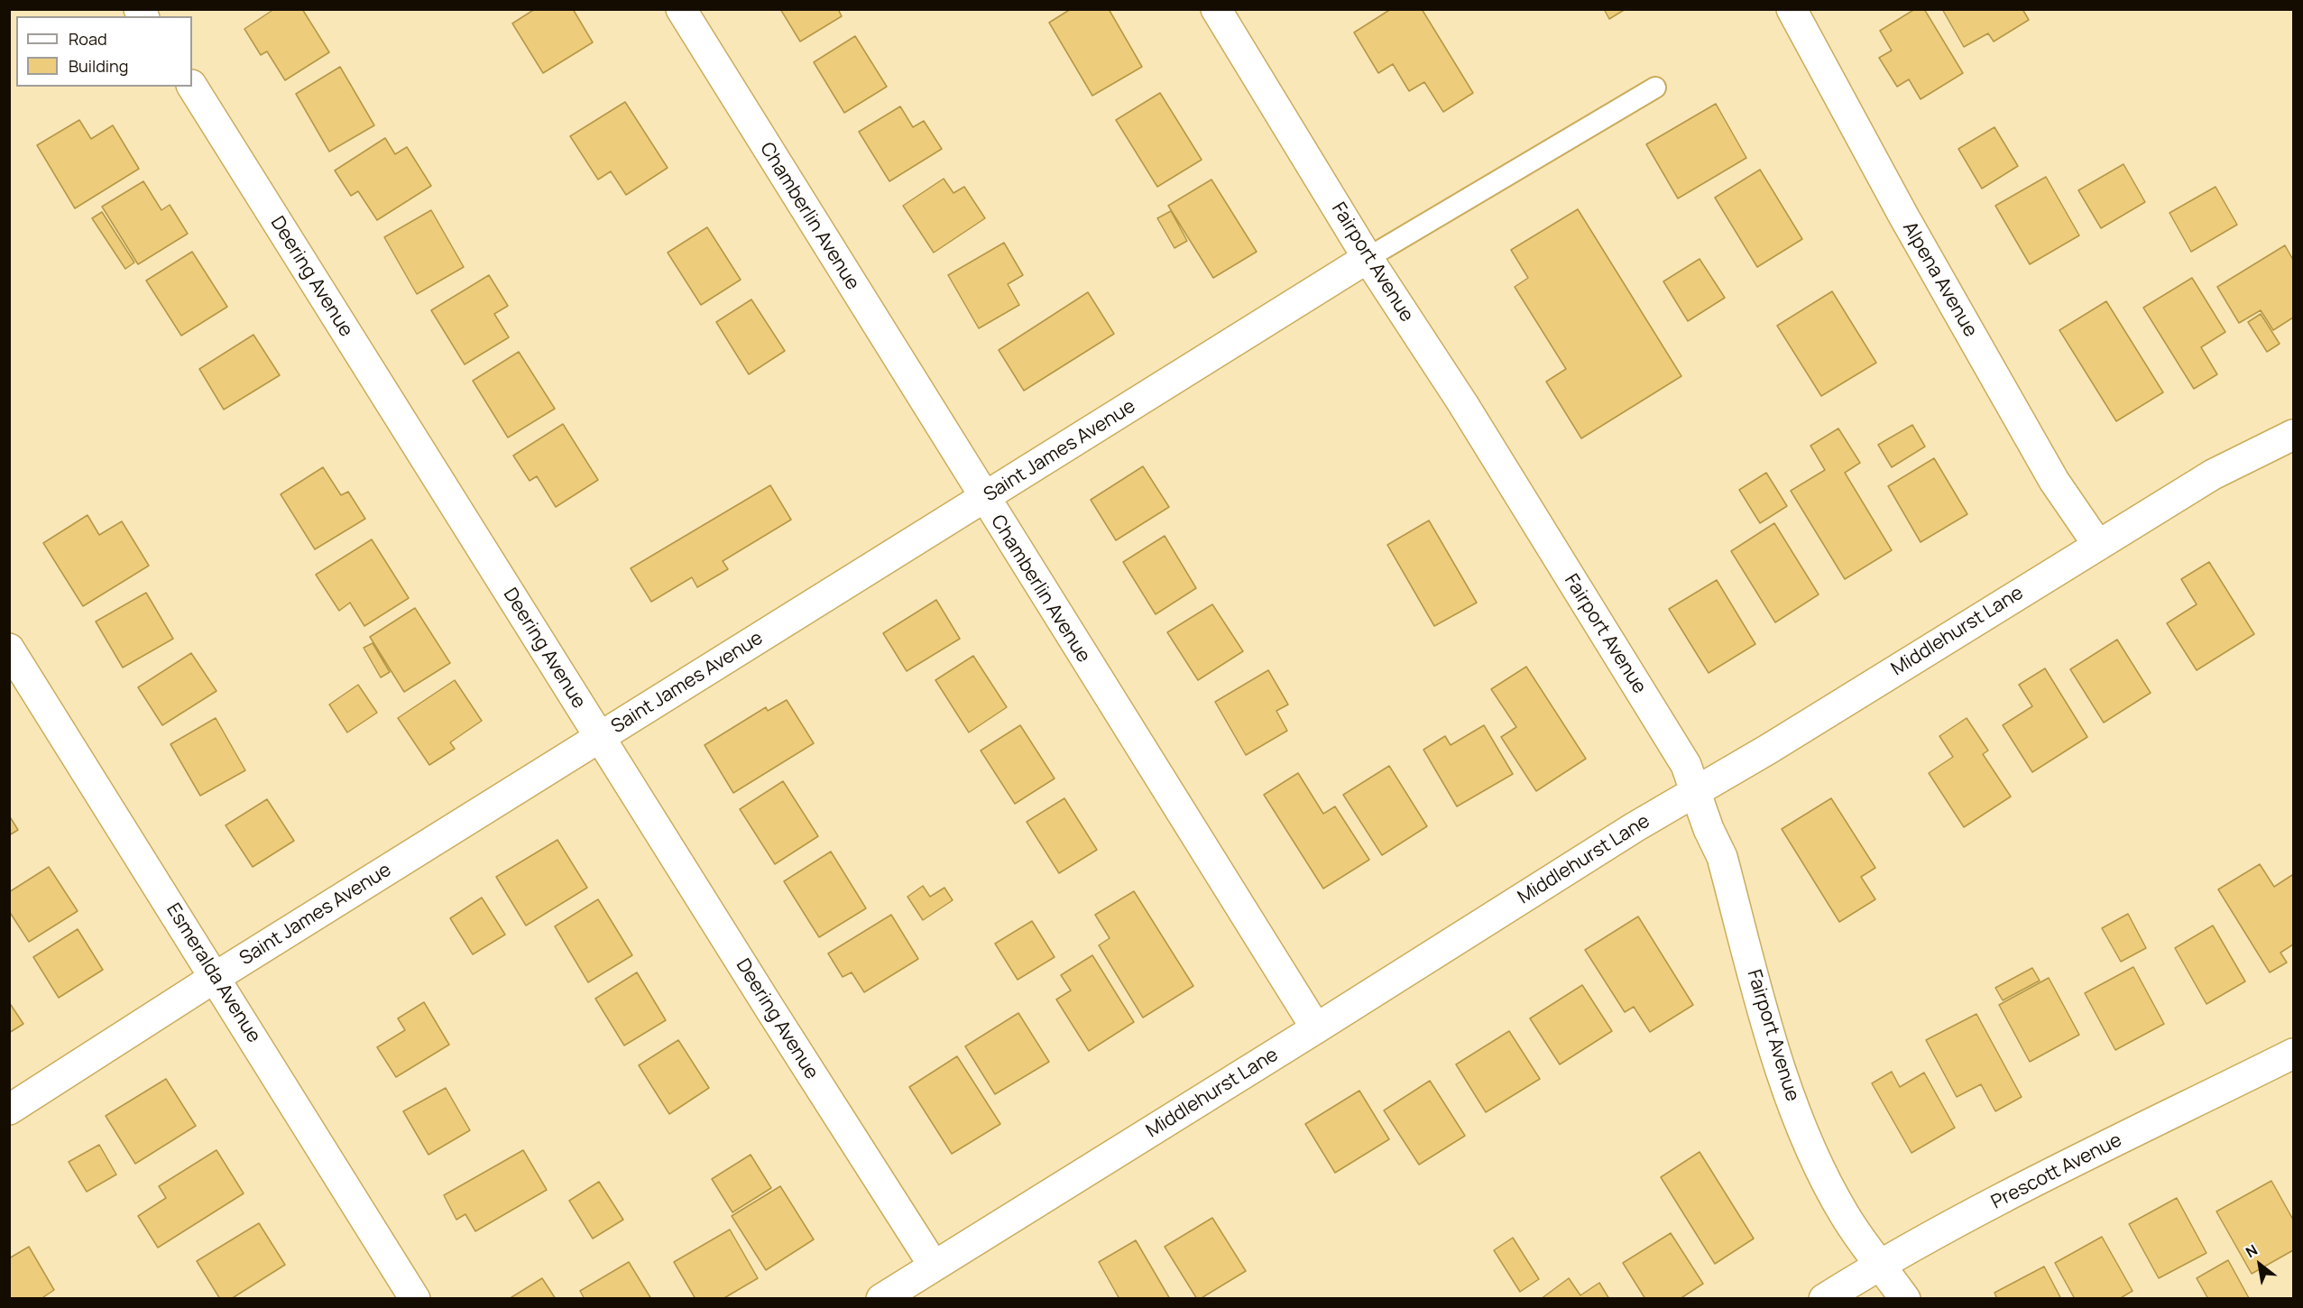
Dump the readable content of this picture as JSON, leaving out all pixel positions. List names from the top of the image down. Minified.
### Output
{"streets":{"street":["Chamberlin Avenue","Fairport Avenue","Deering Avenue","Alpena Avenue","Saint James Avenue","Middlehurst Lane","Esmeralda Avenue","Prescott Avenue"]},"crossings":[["Chamberlin Avenue","Saint James Avenue"],["Chamberlin Avenue","Middlehurst Lane"],["Fairport Avenue","Saint James Avenue"],["Fairport Avenue","Middlehurst Lane"],["Fairport Avenue","Prescott Avenue"],["Deering Avenue","Saint James Avenue"],["Deering Avenue","Middlehurst Lane"],["Alpena Avenue","Middlehurst Lane"],["Saint James Avenue","Esmeralda Avenue"]],"legend":["Road","Building"],"north":"top left"}
